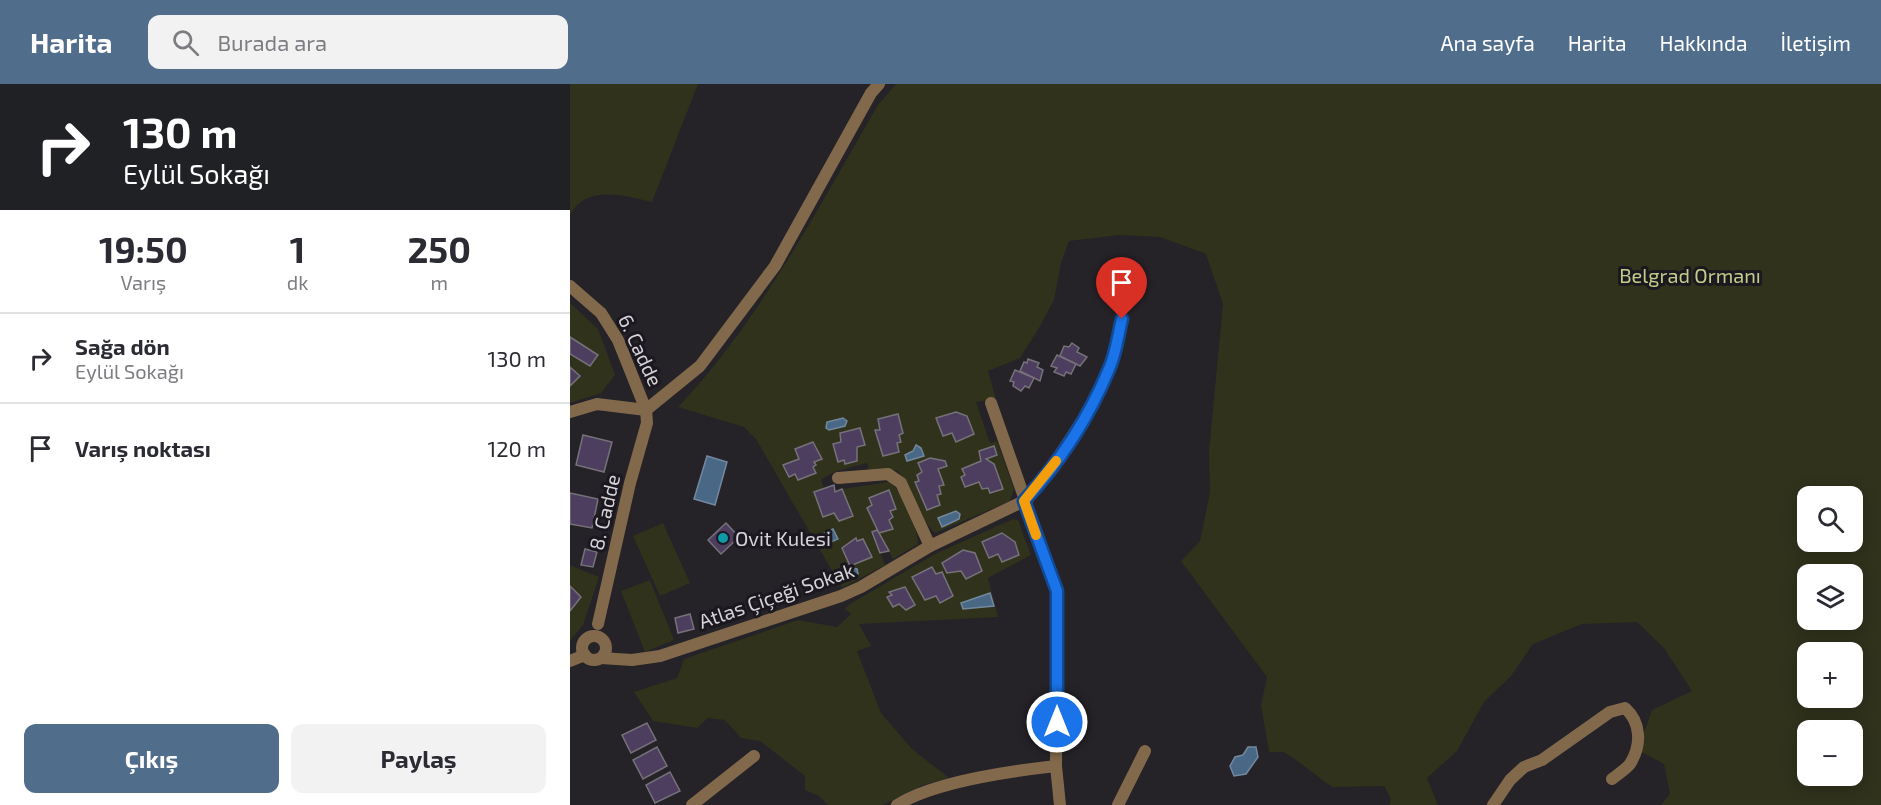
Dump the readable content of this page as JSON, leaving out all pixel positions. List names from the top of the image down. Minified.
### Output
{"streets":{"street":["6. Cadde","8. Cadde","Atlas Çiçeği Sokak"]},"crossings":[["6. Cadde","8. Cadde"]],"parks":["Belgrad Ormanı"],"places":["Ovit Kulesi"],"page":{"header":"Harita","search":"Burada ara","nav":["Ana sayfa","Harita","Hakkında","İletişim"],"turn":["130 m","Eylül Sokağı"],"eta":["19:50","Varış","1","dk","250","m"],"list":[{"name":"Sağa dön","note":"Eylül Sokağı","value":"130 m"},{"name":"Varış noktası","value":"120 m"}],"map_buttons":["+","−"],"buttons":["Çıkış","Paylaş"]}}
